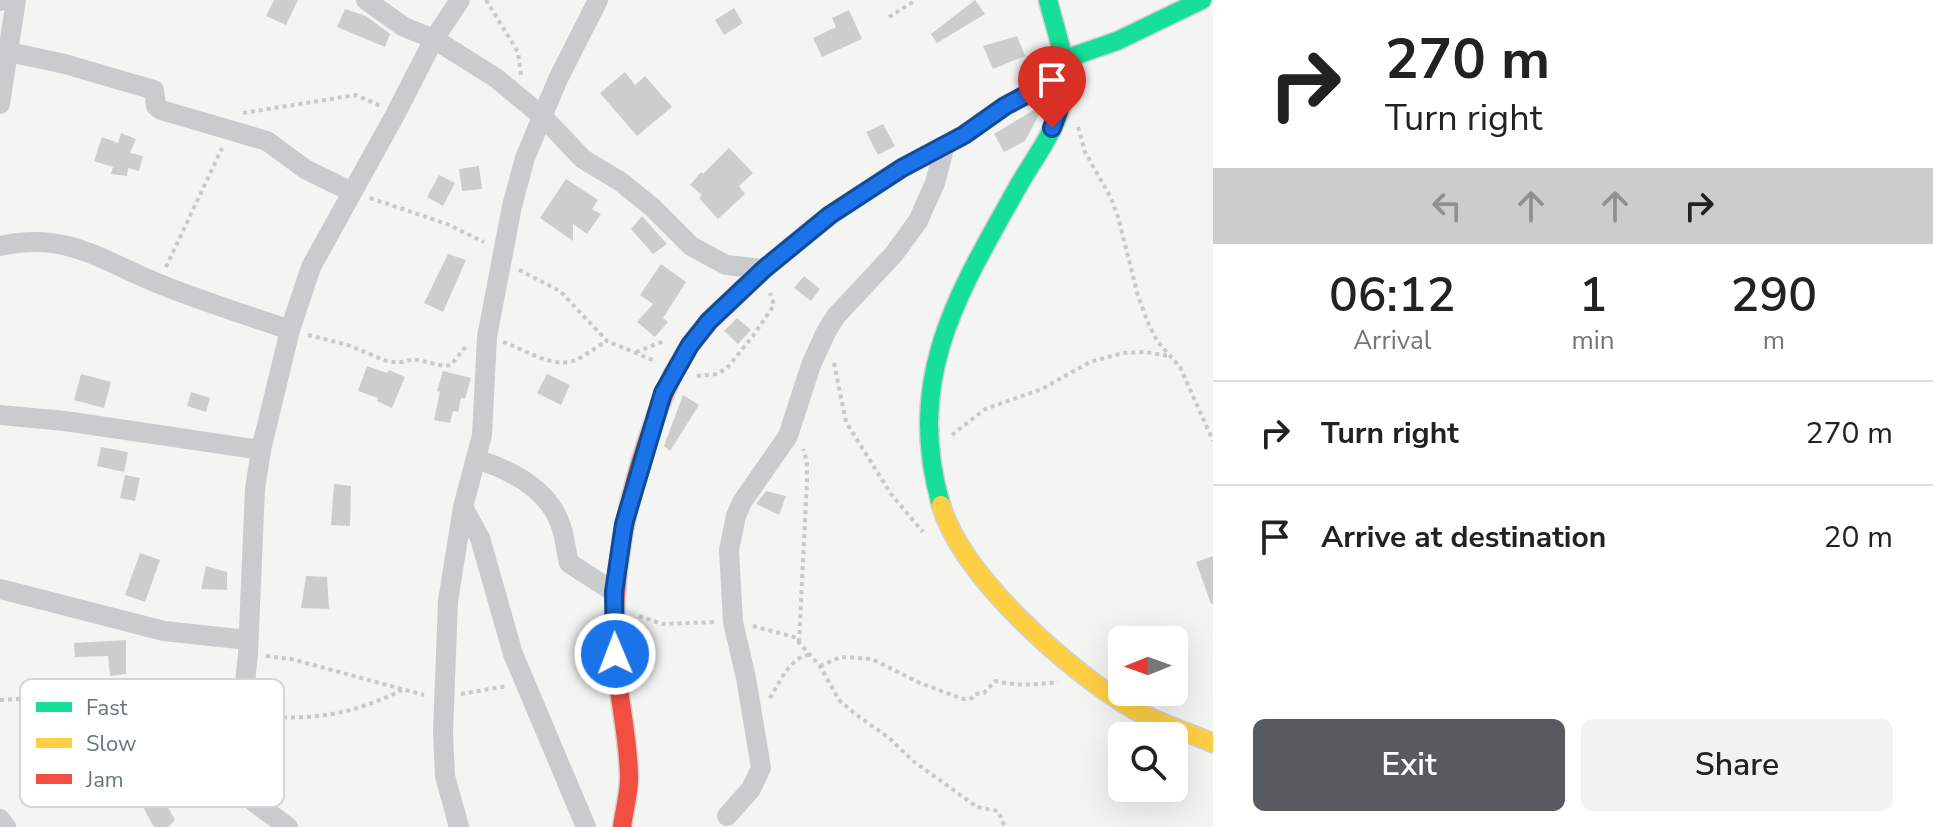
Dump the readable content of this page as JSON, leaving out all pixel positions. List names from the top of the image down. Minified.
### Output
{"legend":["Fast","Slow","Jam"],"north":"left","page":{"turn":["270 m","Turn right"],"eta":["06:12","Arrival","1","min","290","m"],"list":[{"name":"Turn right","value":"270 m"},{"name":"Arrive at destination","value":"20 m"}],"buttons":["Exit","Share"]}}
